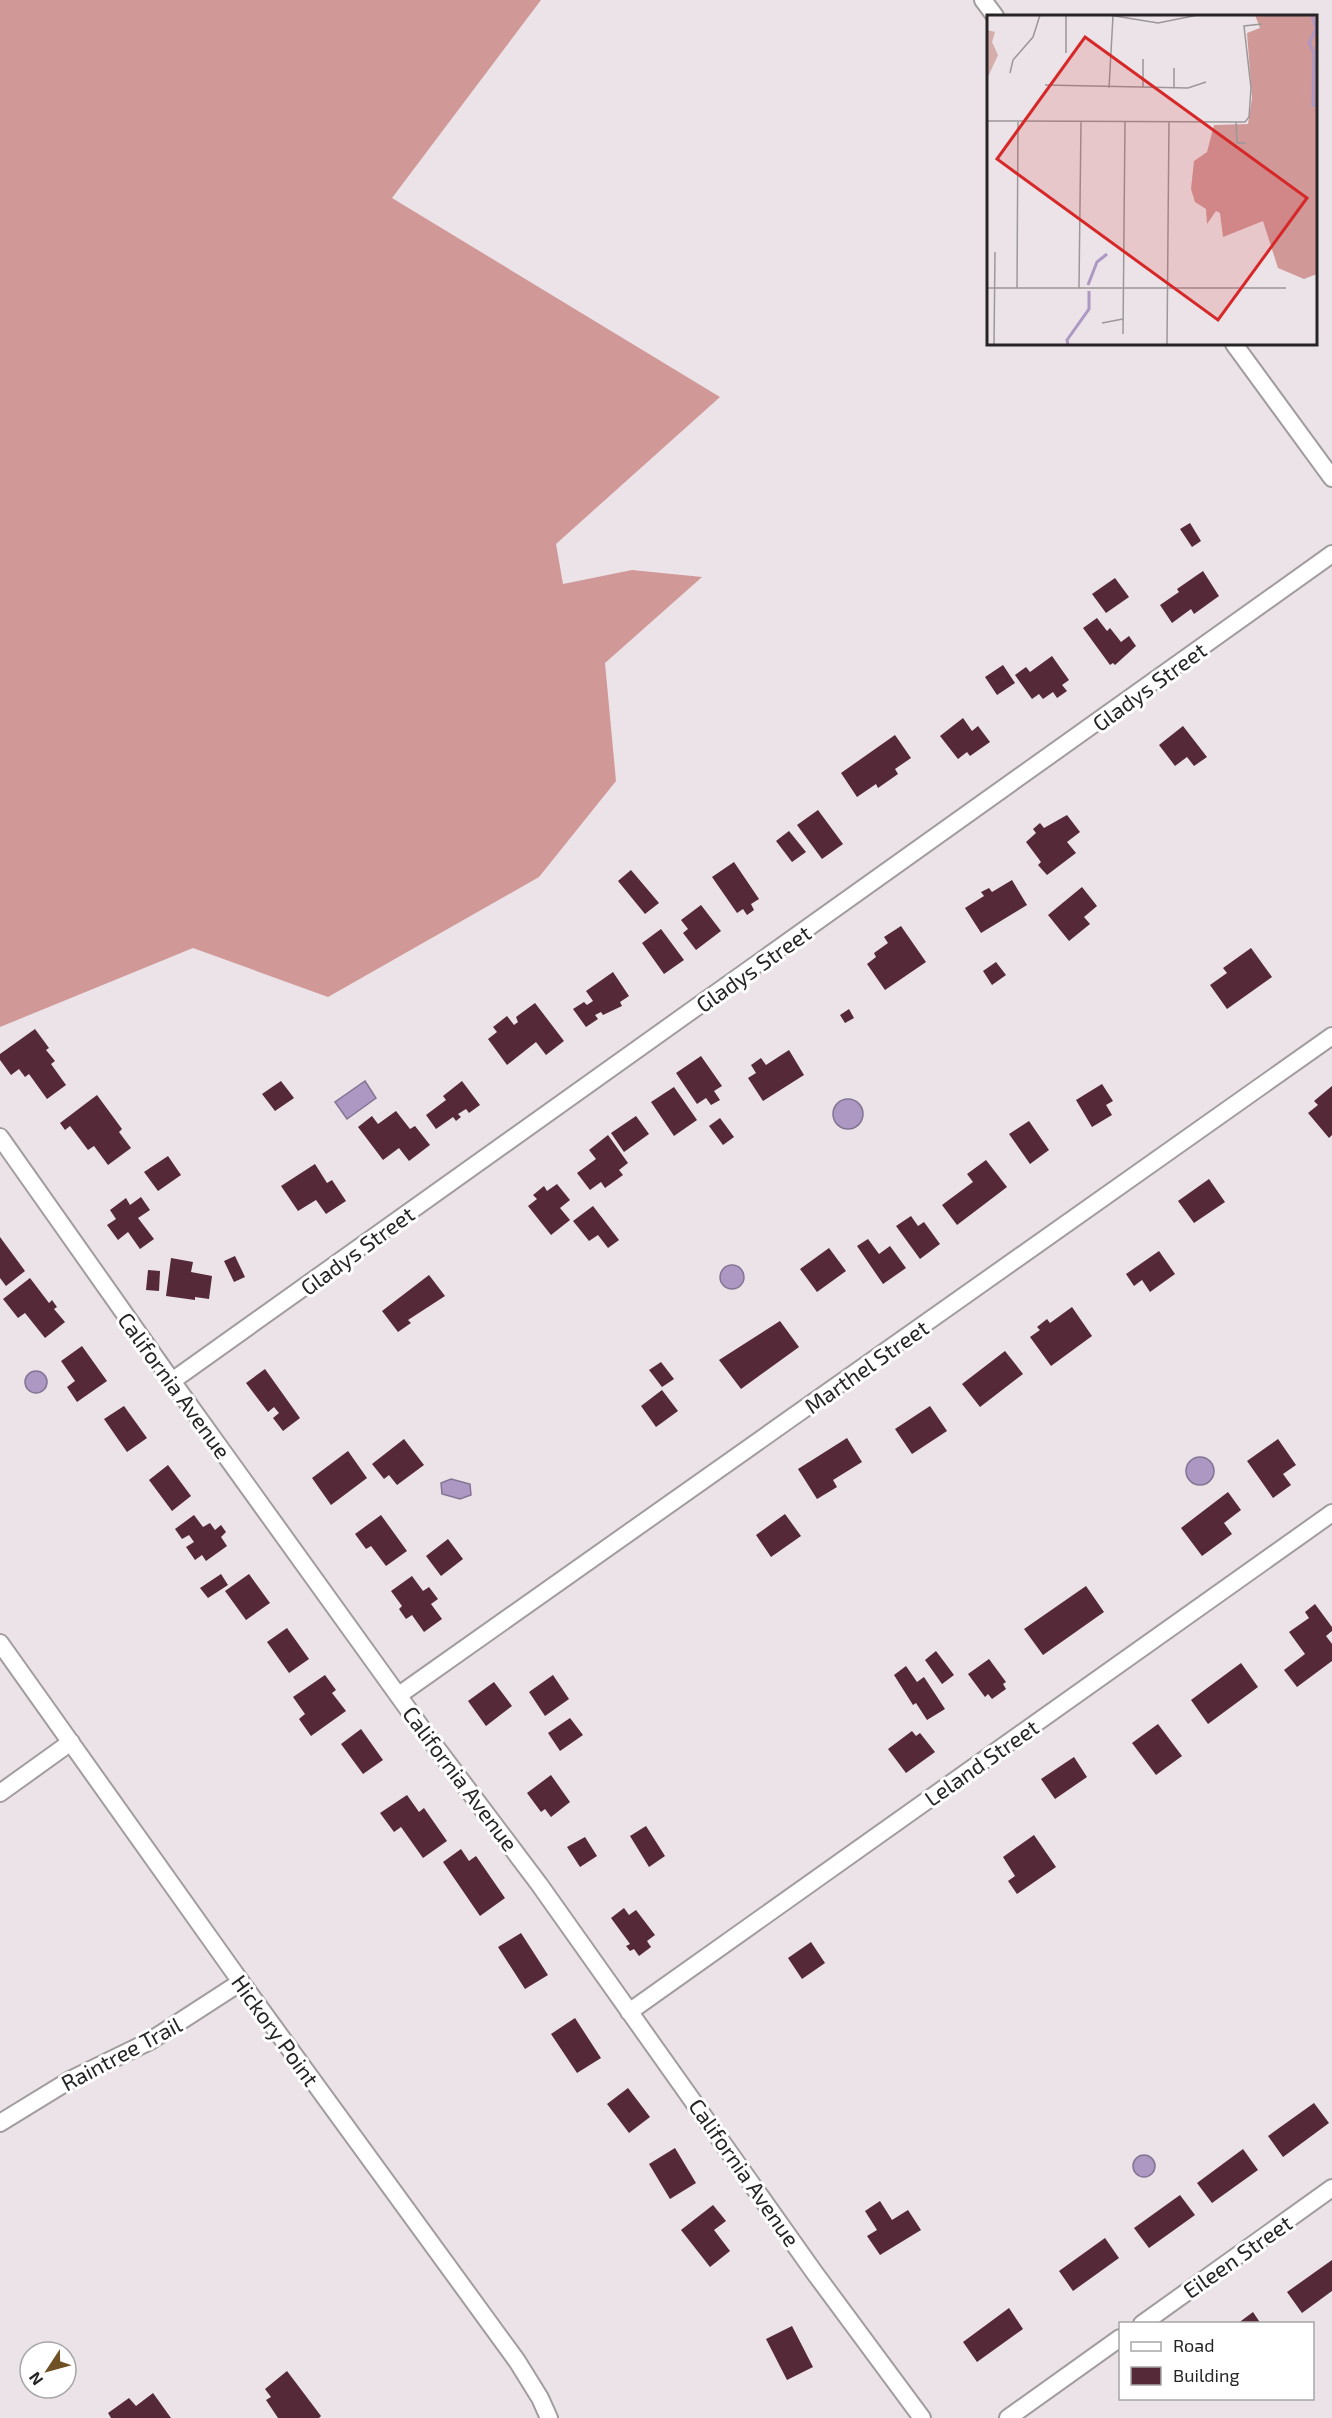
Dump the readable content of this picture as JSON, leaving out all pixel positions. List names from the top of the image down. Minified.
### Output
{"streets":{"street":["Gladys Street","Marthel Street","California Avenue","Leland Street","Hickory Point","Raintree Trail","Eileen Street"]},"crossings":[["Gladys Street","California Avenue"],["Marthel Street","California Avenue"],["California Avenue","Leland Street"],["Hickory Point","Raintree Trail"]],"legend":["Road","Building"],"north":"bottom left"}
